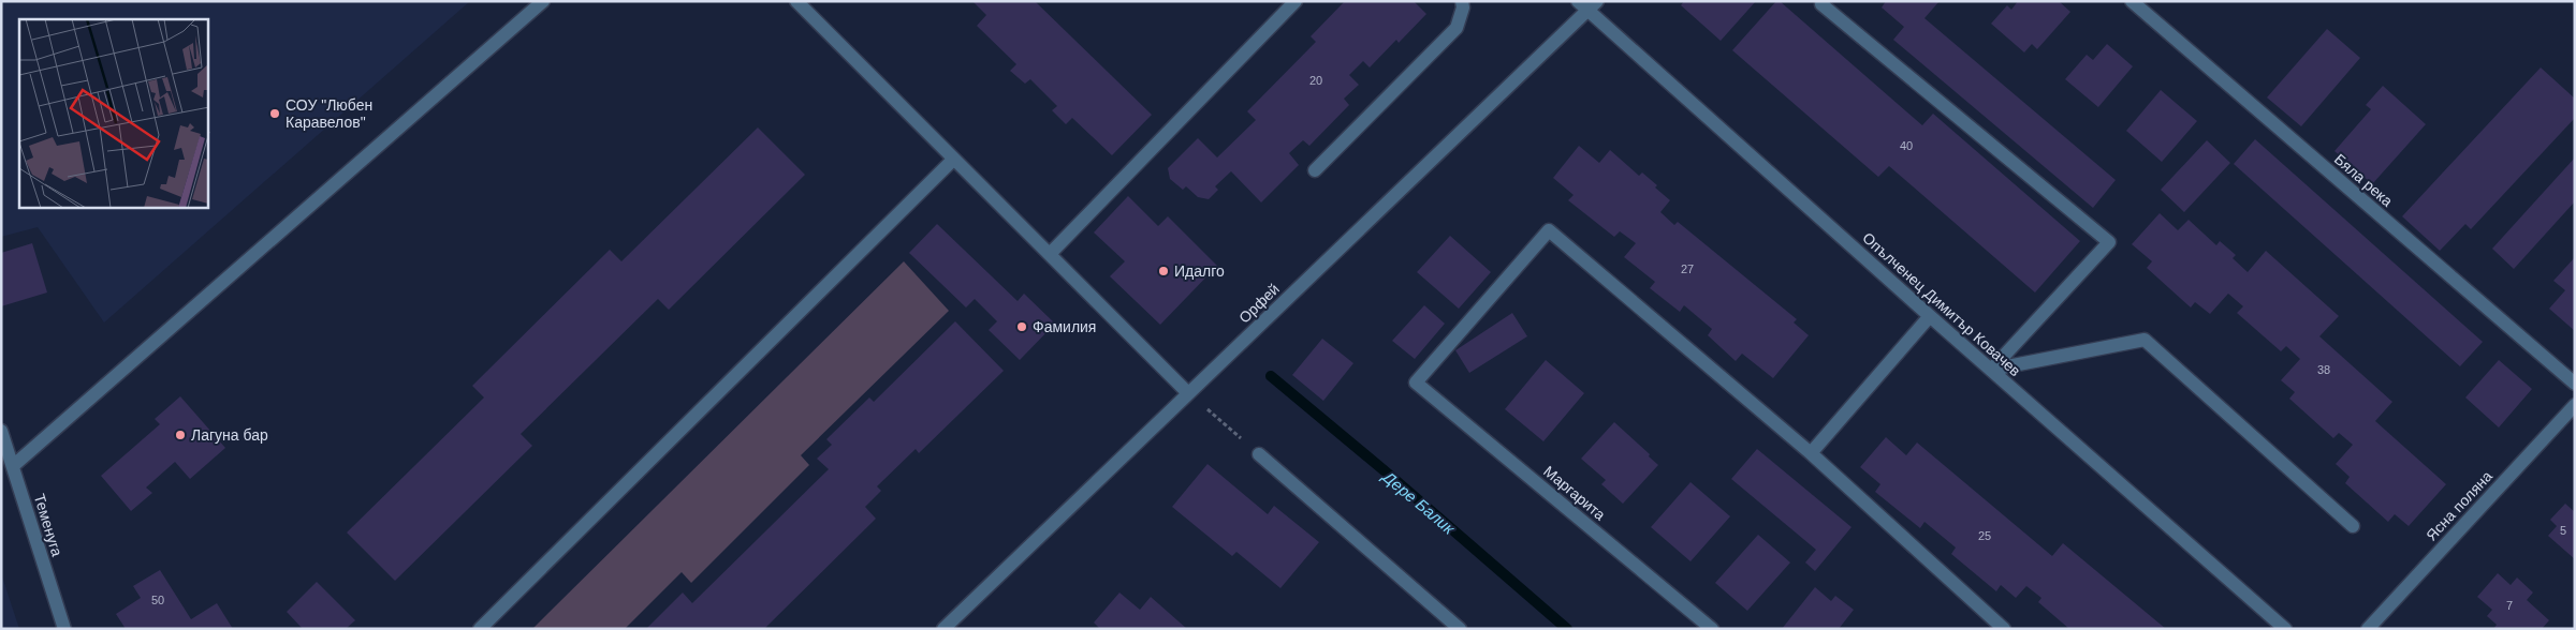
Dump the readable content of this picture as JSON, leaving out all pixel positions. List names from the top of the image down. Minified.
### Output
{"streets":{"street":["Бяла река","Орфей","Опълченец Димитър Ковачев","Маргарита","Ясна поляна","Теменуга"]},"crossings":[["Орфей","Опълченец Димитър Ковачев"]],"water":["Дере Балик"],"places":["СОУ \"Любен Каравелов\"","Идалго","Фамилия","Лагуна бар"],"house_numbers":["20","40","27","38","5","25","50","7"]}
